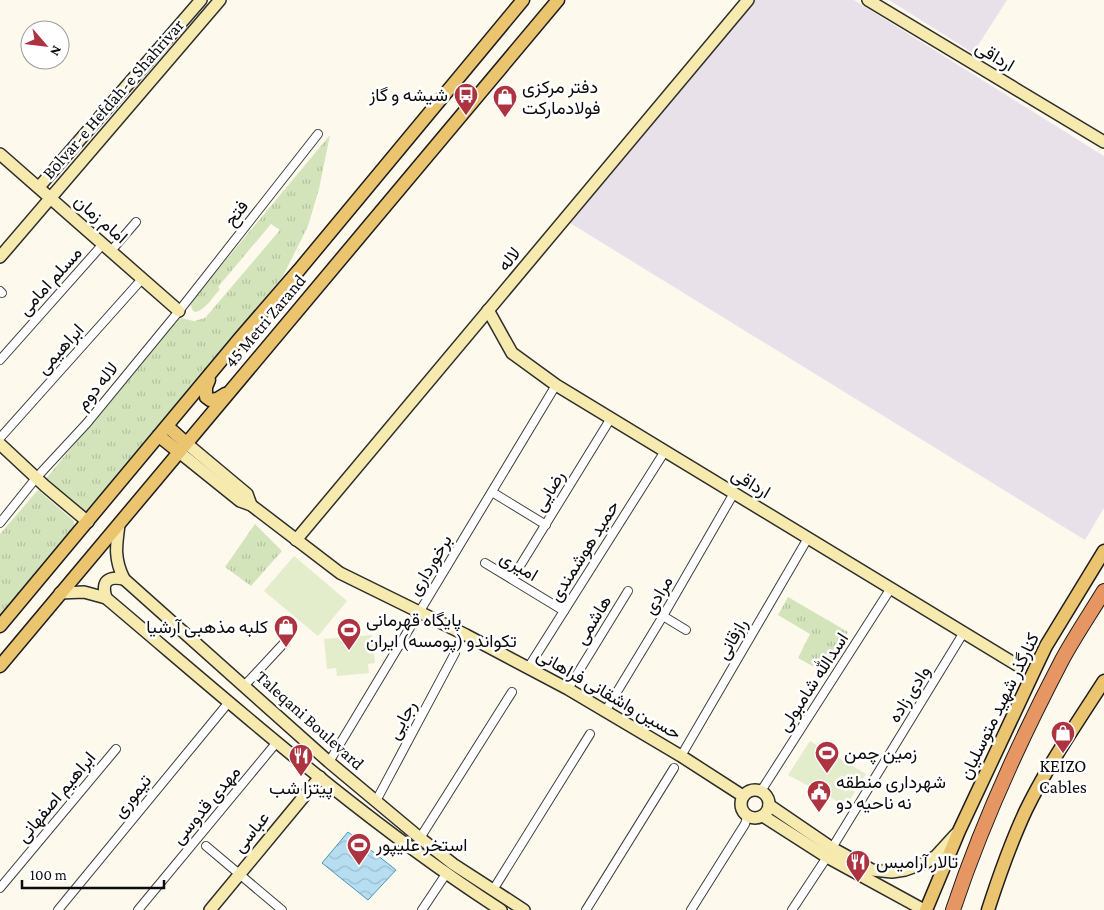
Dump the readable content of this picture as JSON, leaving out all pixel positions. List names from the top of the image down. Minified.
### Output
{"streets":{"main road":["45 Metri Zarand","کنارگذر شهید متوسلیان"],"street":["ارداقی","Bolvar-e Hefdah-e Shahrivar","فتح","امام زمان","لاله","مسلم امامی","ابراهیمی","لاله دوم","رضایی","حمید هوشمندی","برخورداری","امیری","مرادی","هاشمی","رازقانی","اسدالله شامبولی","حسین واشقانی فراهانی","وادی زاده","Taleqani Boulevard","رجایی","تیموری","ابراهیم اصفهانی","مهدی قدوسی","عباسی"]},"crossings":[["ارداقی","لاله"],["ارداقی","رضایی"],["ارداقی","حمید هوشمندی"],["ارداقی","برخورداری"],["ارداقی","مرادی"],["ارداقی","رازقانی"],["ارداقی","اسدالله شامبولی"],["ارداقی","وادی زاده"],["Bolvar-e Hefdah-e Shahrivar","امام زمان"],["فتح","امام زمان"],["فتح","لاله دوم"],["امام زمان","مسلم امامی"],["امام زمان","ابراهیمی"],["امام زمان","لاله دوم"],["لاله","حسین واشقانی فراهانی"],["45 Metri Zarand","حسین واشقانی فراهانی"],["45 Metri Zarand","Taleqani Boulevard"],["رضایی","امیری"],["حمید هوشمندی","امیری"],["حمید هوشمندی","حسین واشقانی فراهانی"],["برخورداری","حسین واشقانی فراهانی"],["برخورداری","Taleqani Boulevard"],["مرادی","حسین واشقانی فراهانی"],["هاشمی","حسین واشقانی فراهانی"],["رازقانی","حسین واشقانی فراهانی"],["اسدالله شامبولی","حسین واشقانی فراهانی"],["Taleqani Boulevard","رجایی"],["Taleqani Boulevard","تیموری"],["Taleqani Boulevard","مهدی قدوسی"],["Taleqani Boulevard","عباسی"]],"places":{"bus stop":["شیشه و گاز"],"shop":["دفتر مرکزی فولادمارکت","کلبه مذهبی آرشیا","KEIZO Cables"],"sports":["پایگاه قهرمانی تکواندو (پومسه) ایران","زمین چمن","استخر علیپور"],"restaurant":["پیتزا شب","تالار آرامیس"],"public building":["شهرداری منطقه نه ناحیه دو"]},"scale_bar":"100 m","north":"bottom right"}
